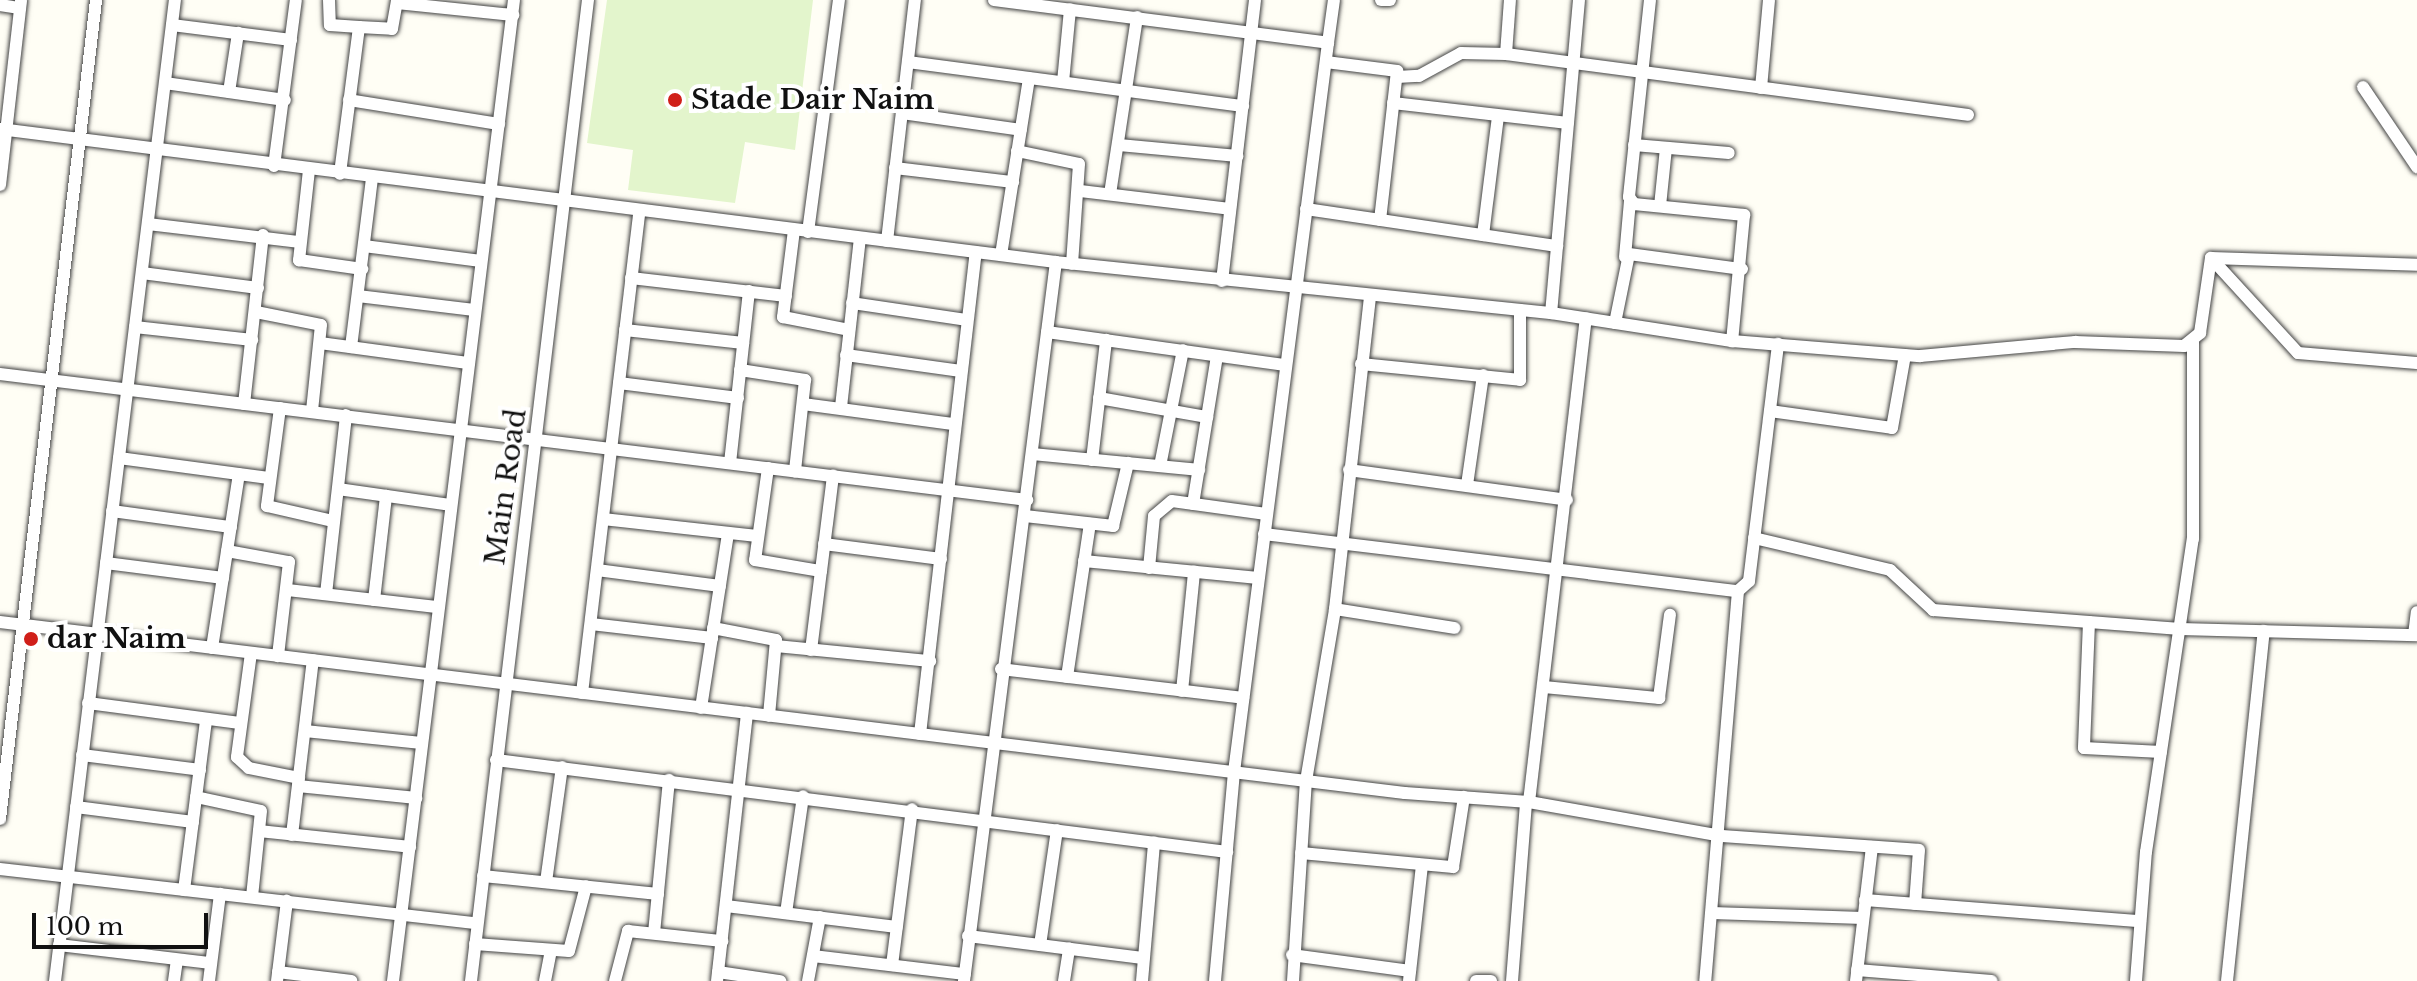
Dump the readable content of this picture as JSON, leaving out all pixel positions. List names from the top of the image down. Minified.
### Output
{"streets":{"street":["Main Road"]},"places":["Stade Dair Naim","dar Naim"],"scale_bar":"100 m"}
